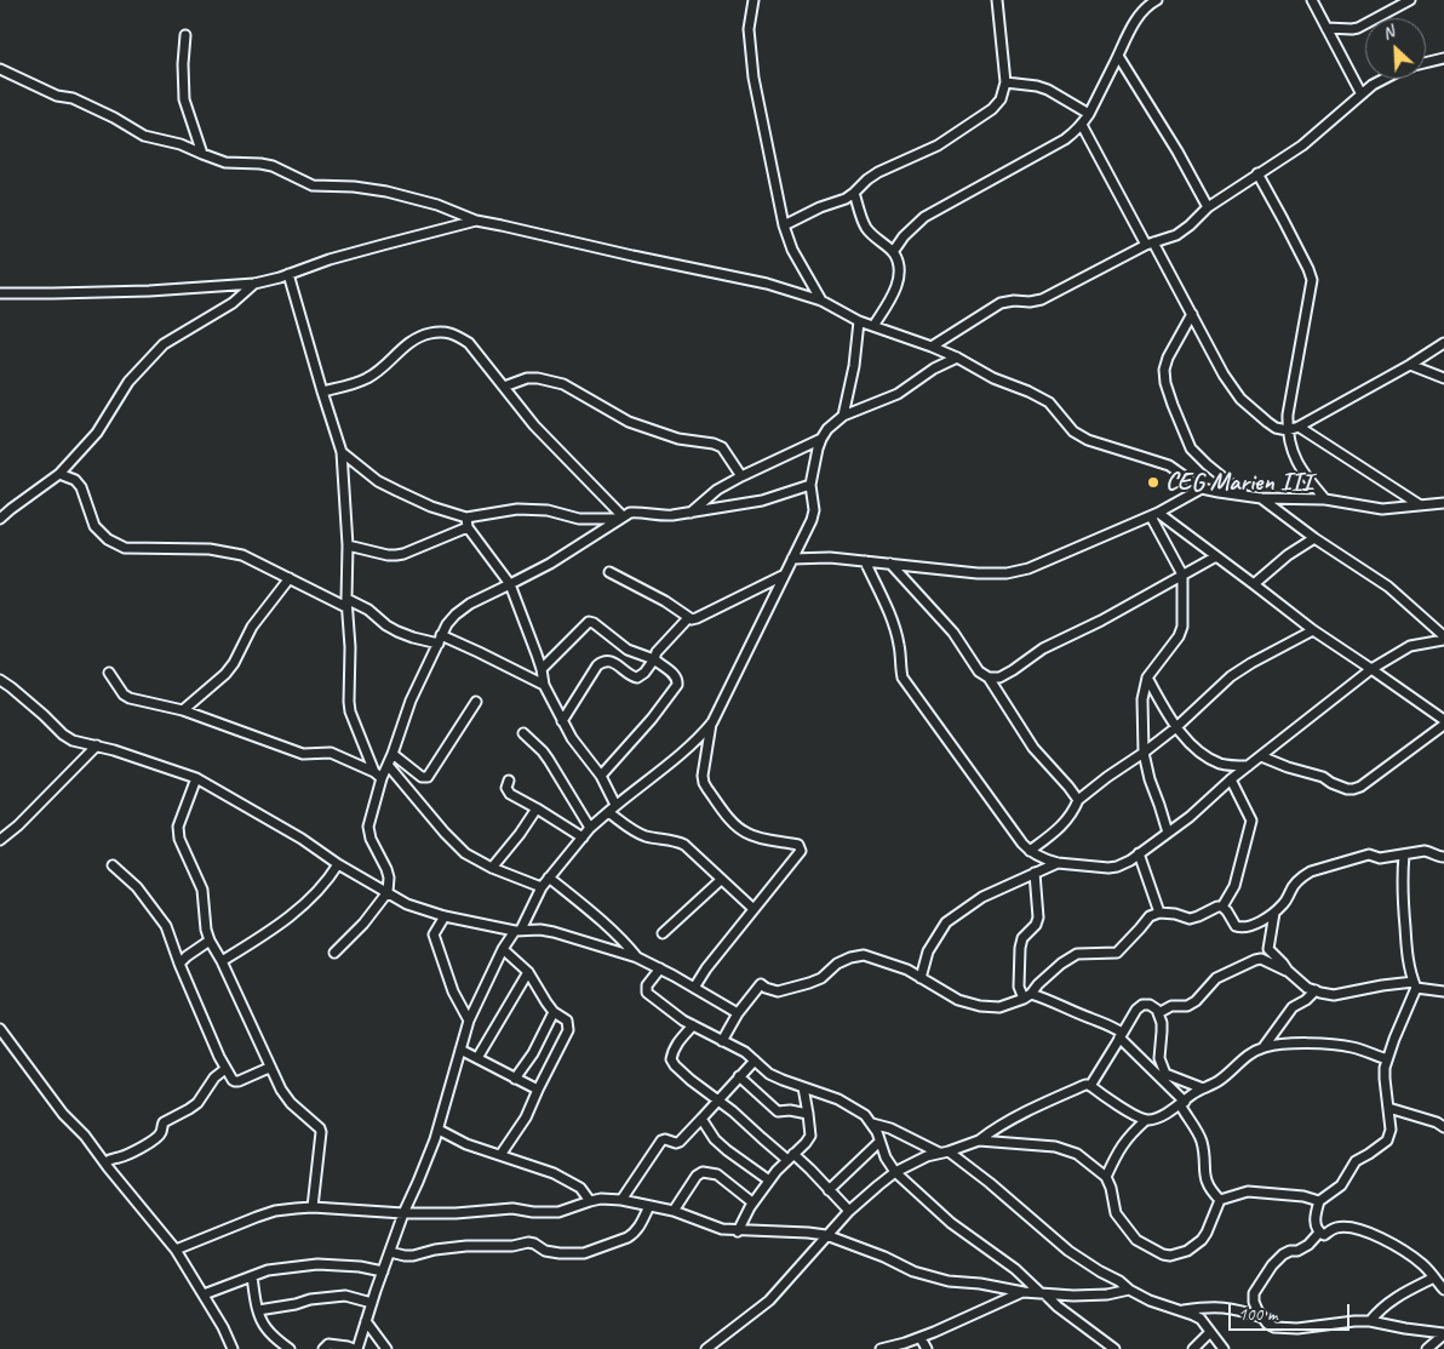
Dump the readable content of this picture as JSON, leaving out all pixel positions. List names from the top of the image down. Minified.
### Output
{"places":["CEG Marien III"],"scale_bar":"100 m","north":"top left"}
